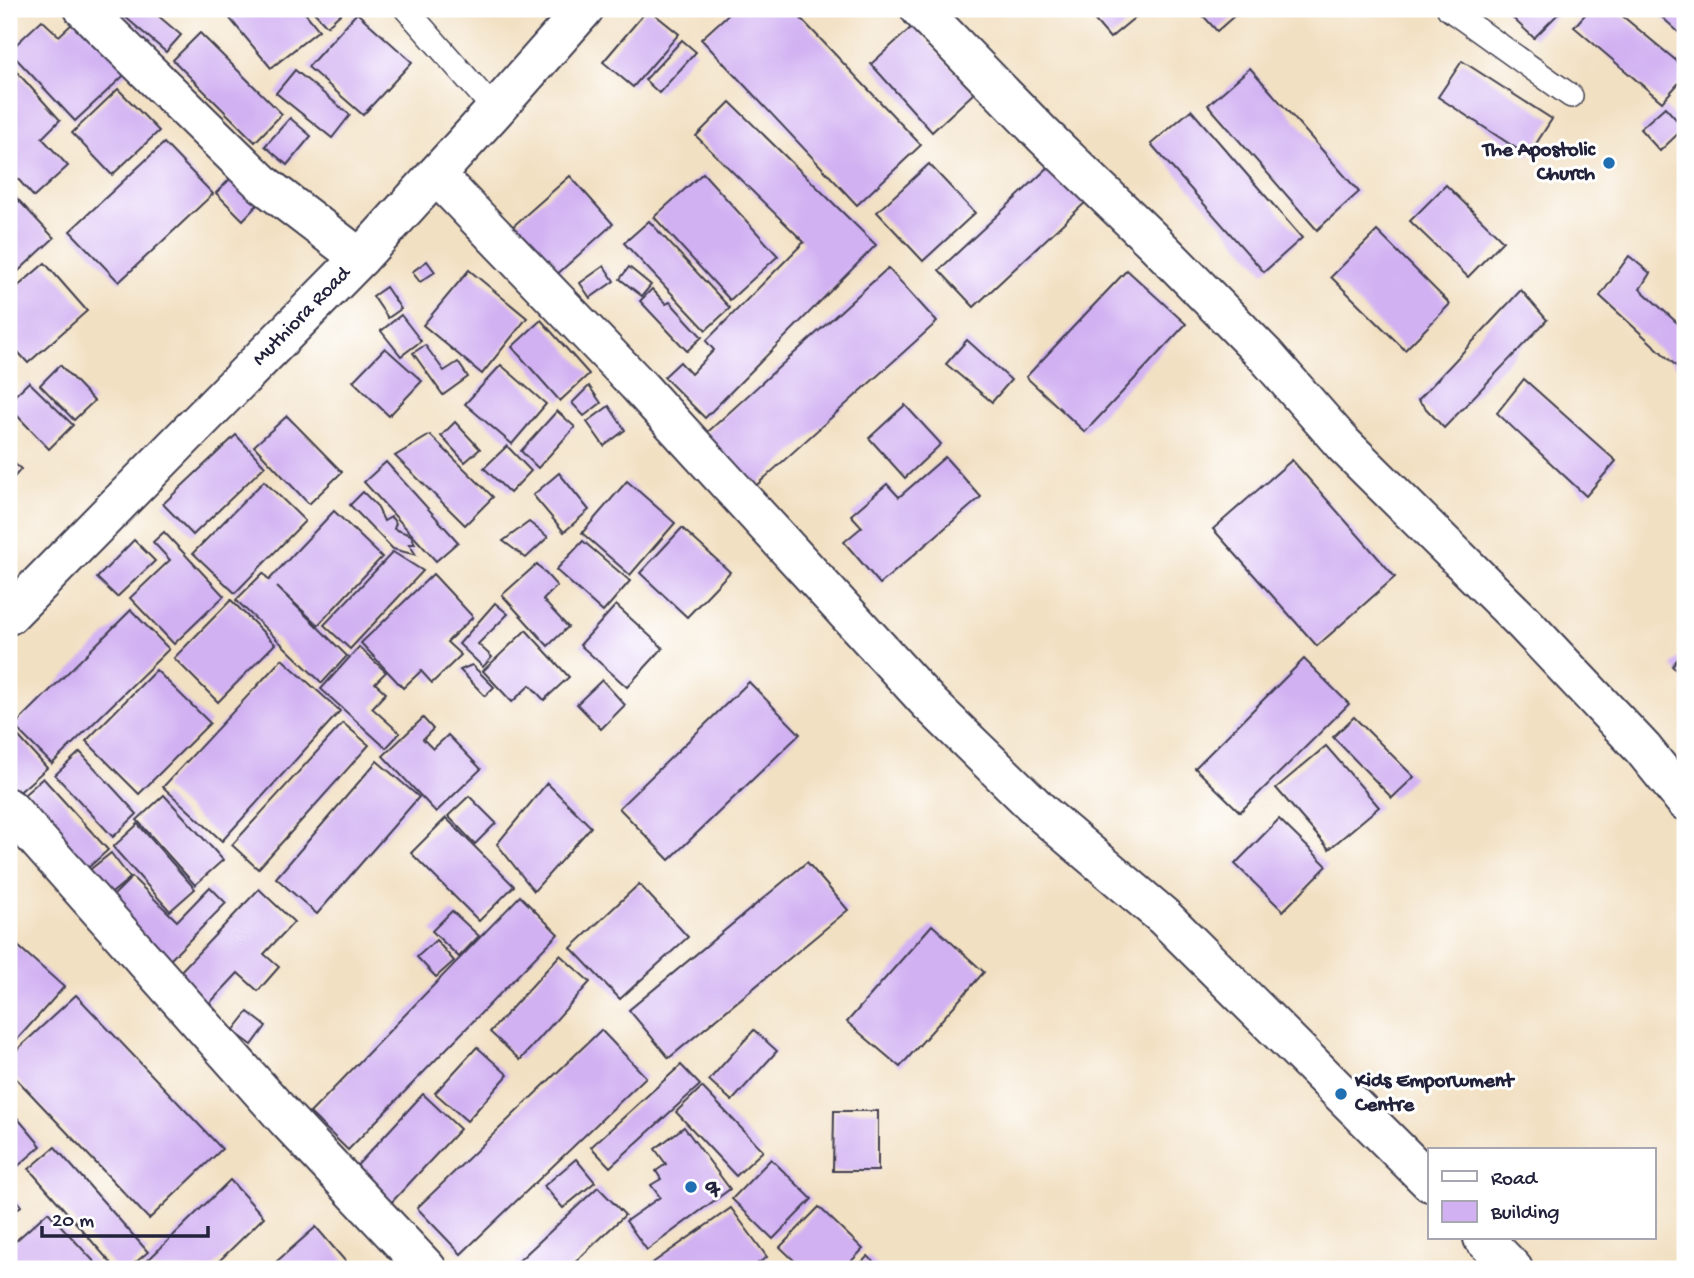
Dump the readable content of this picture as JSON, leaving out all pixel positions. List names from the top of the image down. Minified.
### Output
{"streets":{"street":["Muthiora Road"]},"places":["The Apostolic Church","Kids Emporwment Centre","q"],"legend":["Road","Building"],"scale_bar":"20 m"}
